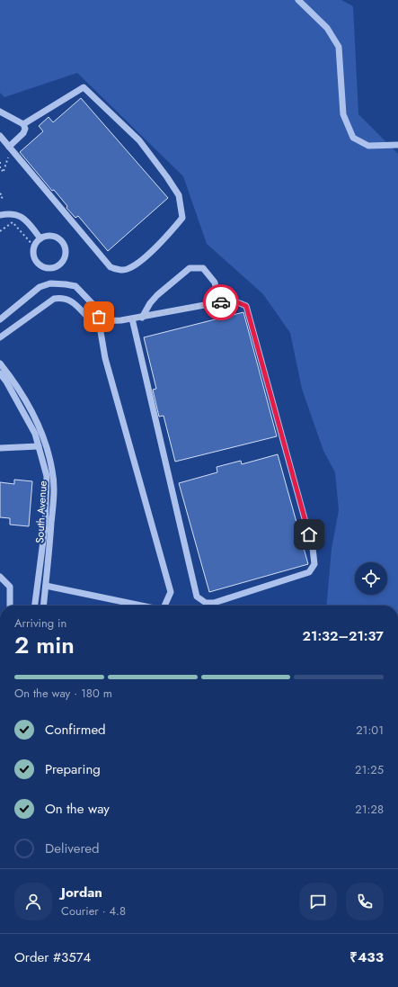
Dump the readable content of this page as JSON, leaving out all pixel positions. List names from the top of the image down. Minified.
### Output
{"streets":{"street":["South Avenue"]},"page":{"heading":["2 min","Arriving in","21:32–21:37"],"panel":["Jordan","Courier · 4.8","Order #3574","₹433"],"bar":"On the way · 180 m","list":[["Confirmed","21:01"],["Preparing","21:25"],["On the way","21:28"],"Delivered"]}}
